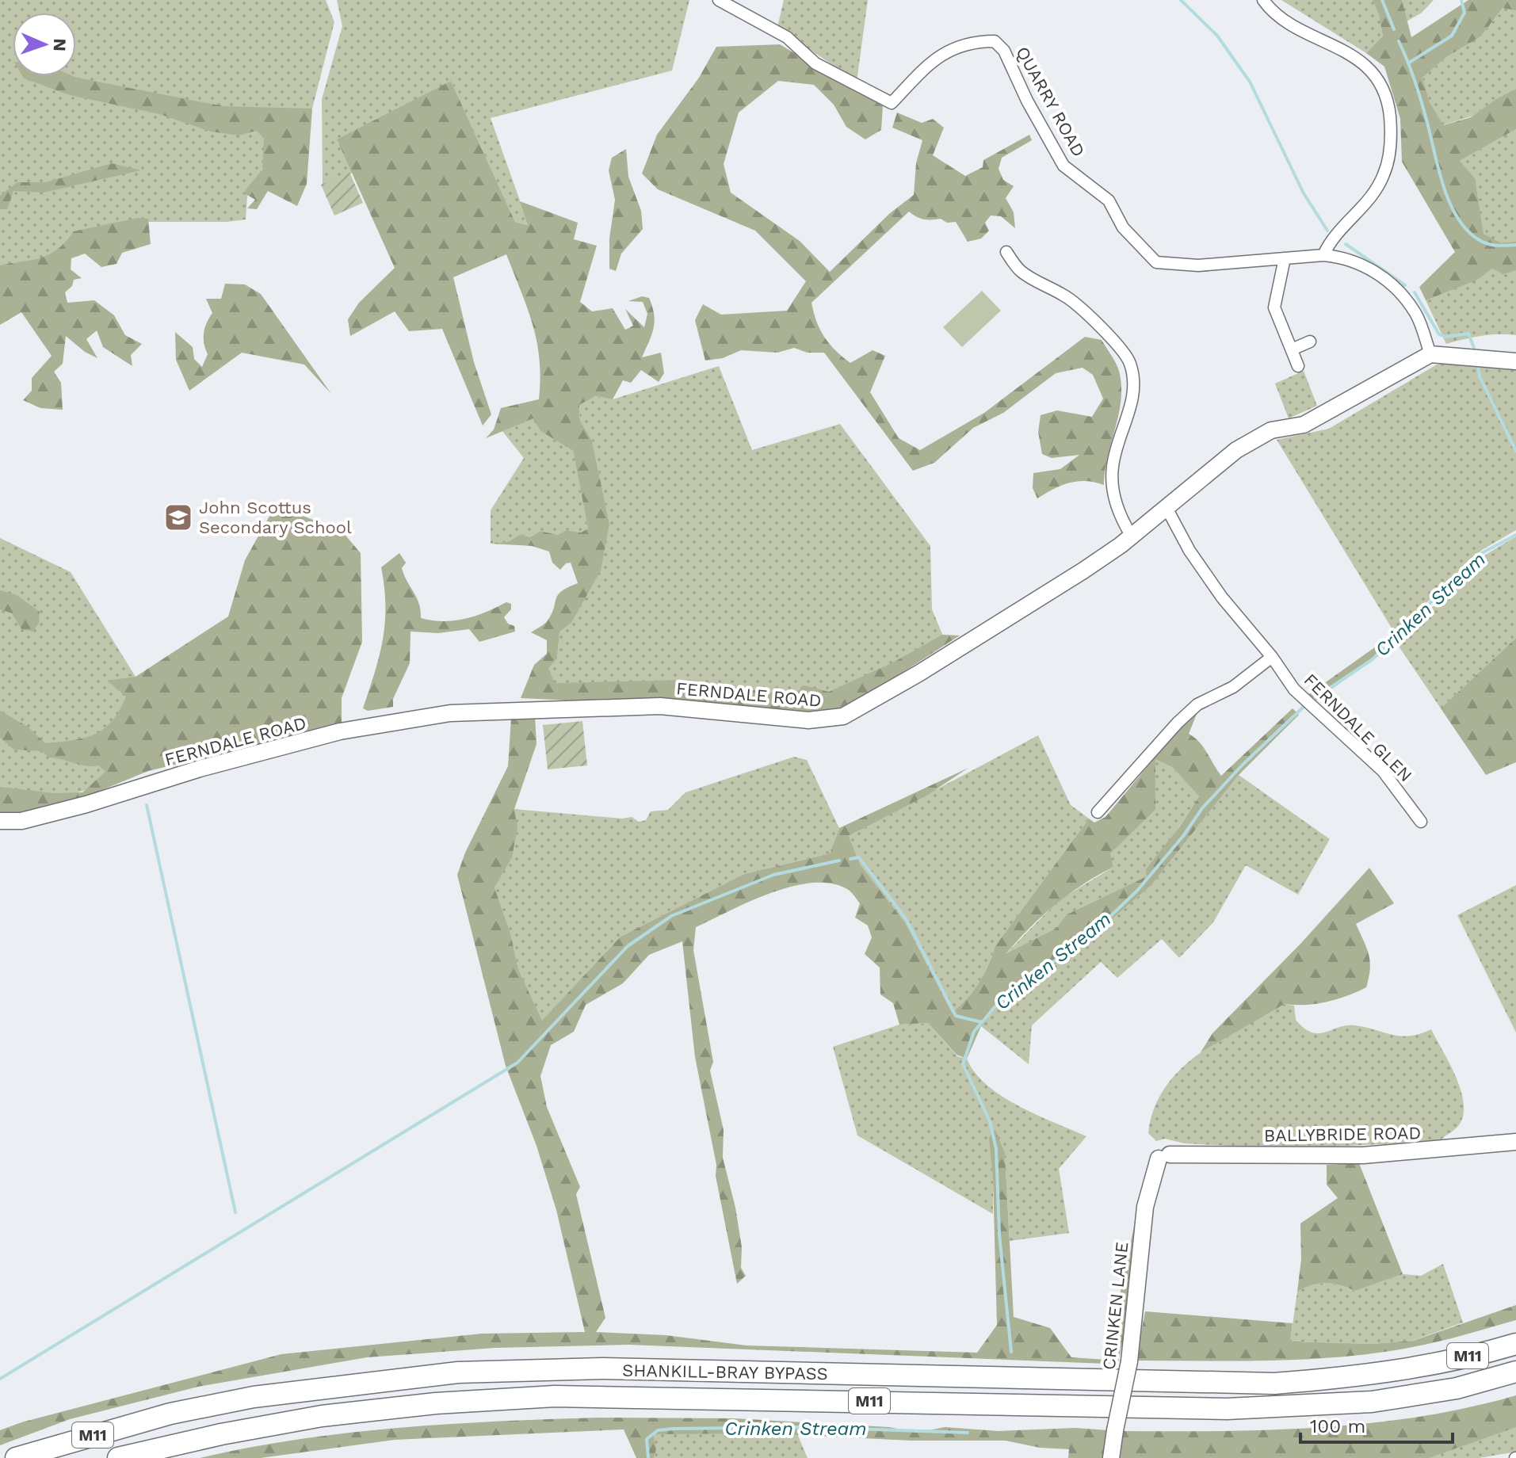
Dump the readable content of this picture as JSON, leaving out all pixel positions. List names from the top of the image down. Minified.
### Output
{"streets":{"highway":["M11","SHANKILL-BRAY BYPASS"],"street":["QUARRY ROAD","FERNDALE ROAD","FERNDALE GLEN","BALLYBRIDE ROAD","CRINKEN LANE"]},"crossings":[["QUARRY ROAD","FERNDALE ROAD"],["FERNDALE ROAD","FERNDALE GLEN"],["BALLYBRIDE ROAD","CRINKEN LANE"]],"water":["Crinken Stream"],"places":{"school or university":["John Scottus Secondary School"]},"scale_bar":"100 m","north":"right"}
